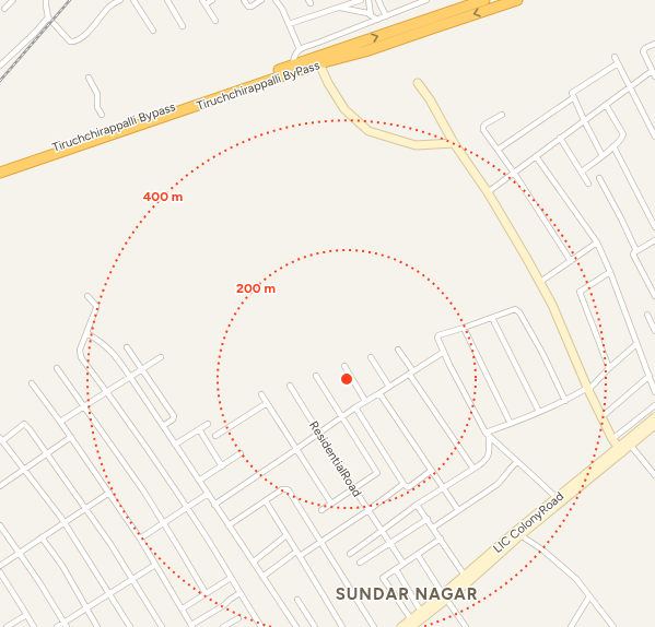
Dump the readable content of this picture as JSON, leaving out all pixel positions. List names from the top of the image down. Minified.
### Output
{"streets":{"highway":["Tiruchchirappalli ByPass","Tiruchchirappalli Bypass"],"main road":["LIC ColonyRoad"],"street":["ResidentialRoad"]},"crossings":[["Tiruchchirappalli ByPass","Tiruchchirappalli Bypass"]],"districts":["SUNDAR NAGAR"],"rings":["400 m","200 m"]}
